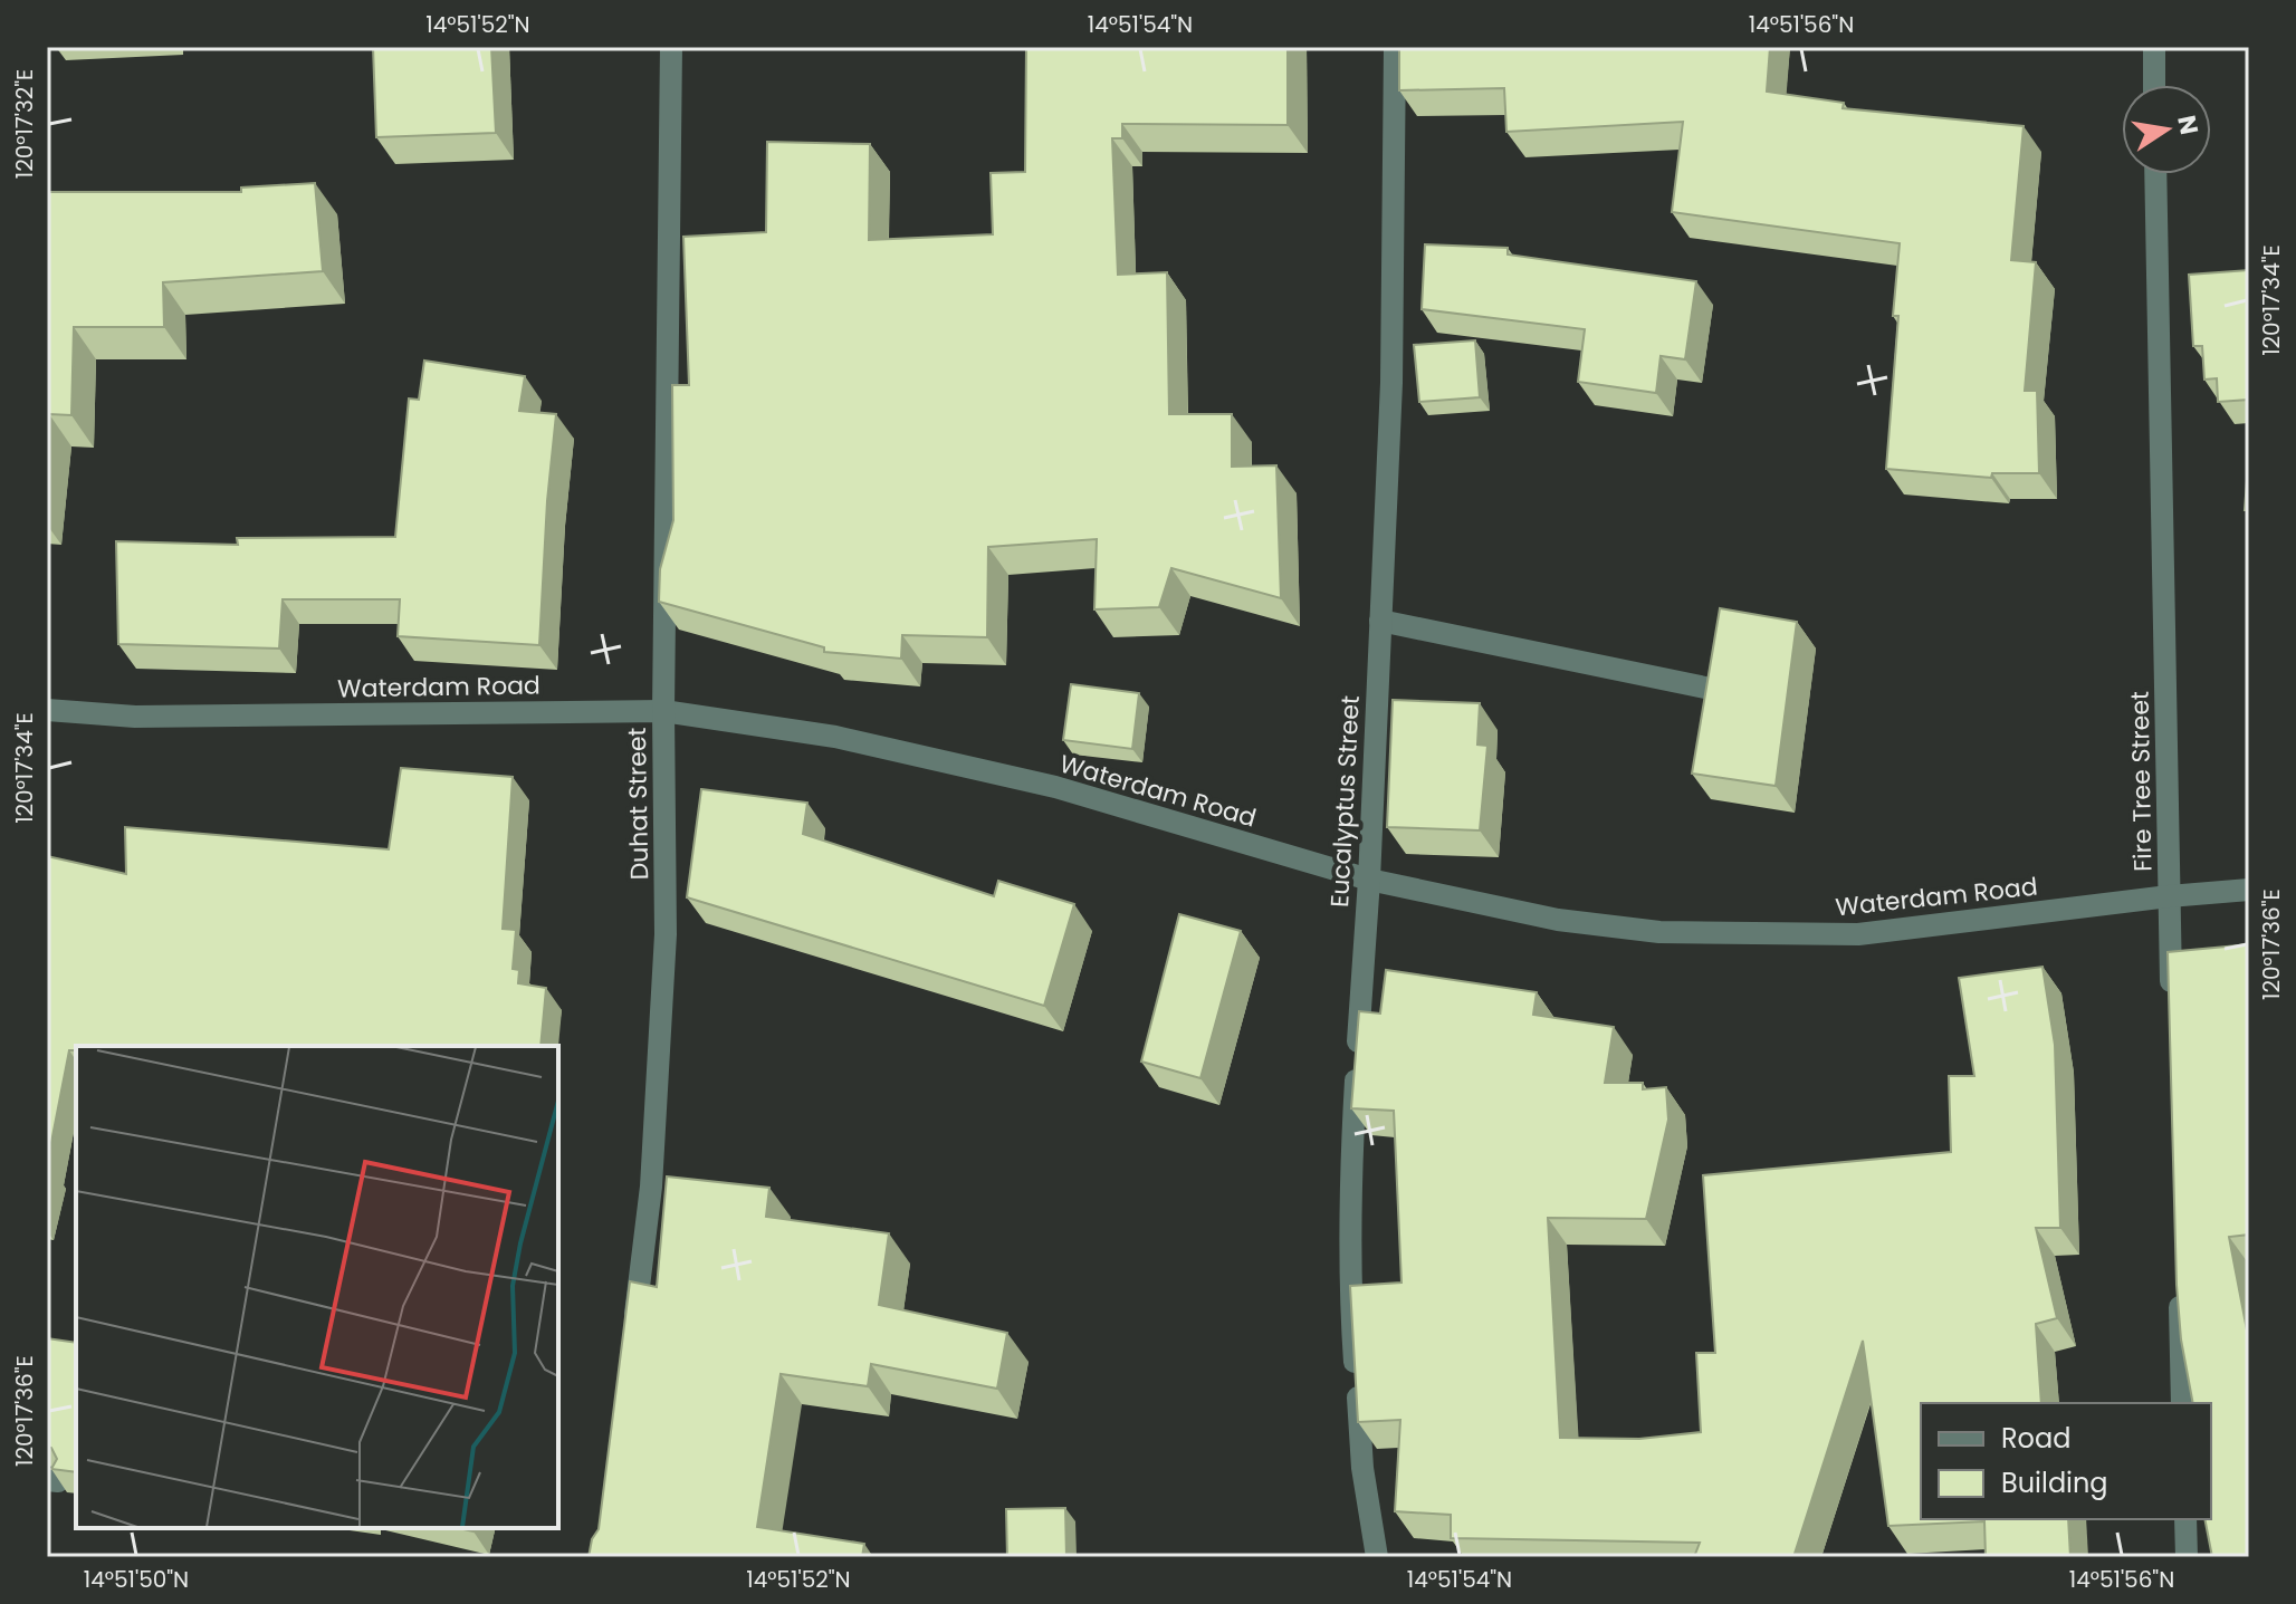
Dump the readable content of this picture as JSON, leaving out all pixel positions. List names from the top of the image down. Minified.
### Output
{"streets":{"street":["Waterdam Road","Fire Tree Street","Eucalyptus Street","Duhat Street"]},"crossings":[["Waterdam Road","Fire Tree Street"],["Waterdam Road","Eucalyptus Street"],["Waterdam Road","Duhat Street"]],"legend":["Road","Building"],"north":"right","coordinates":["14°51'52\"N","14°51'54\"N","14°51'56\"N","120°17'32\"E","120°17'34\"E","120°17'36\"E","14°51'50\"N"]}
